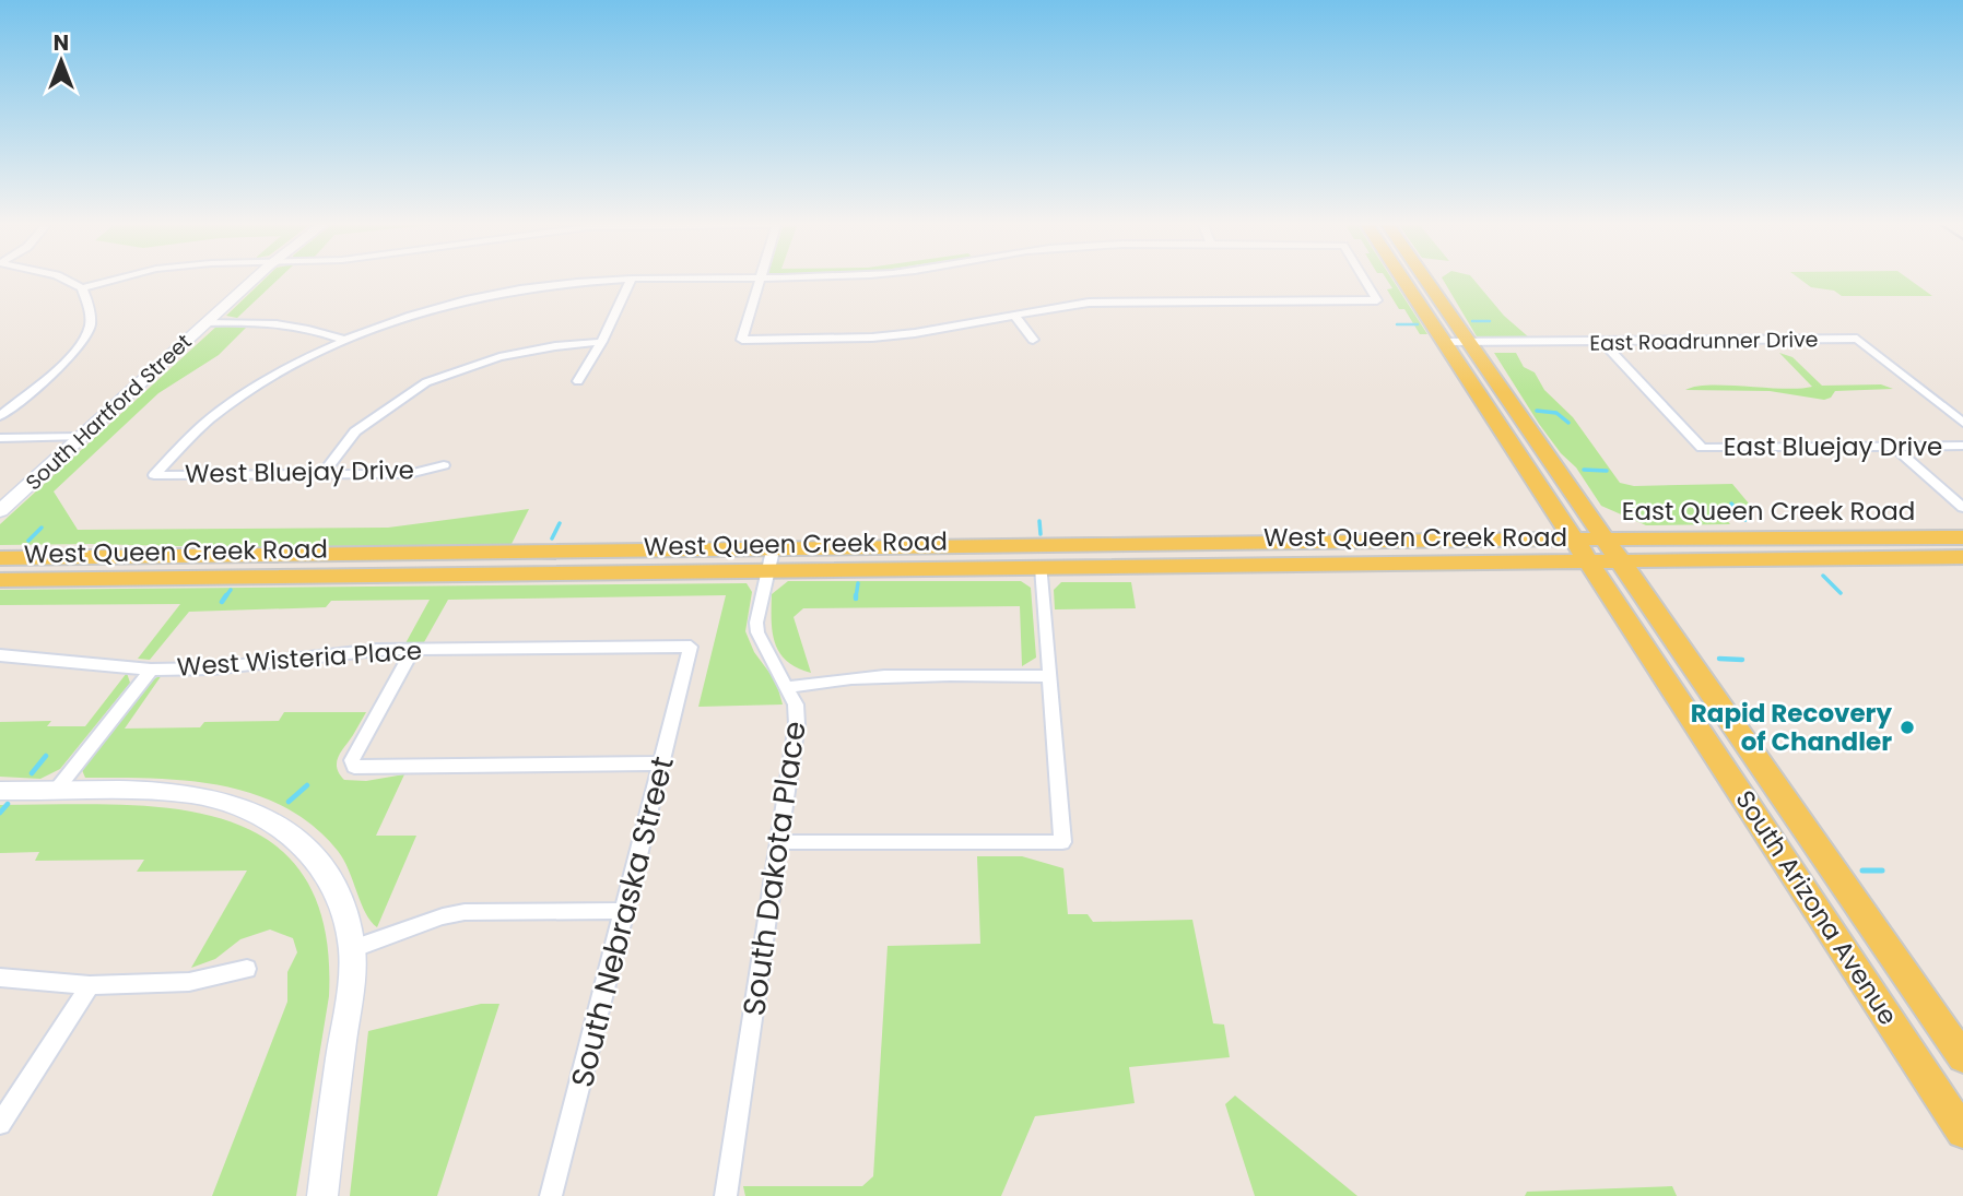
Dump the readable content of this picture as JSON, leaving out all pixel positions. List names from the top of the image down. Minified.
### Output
{"streets":{"main road":["East Queen Creek Road","West Queen Creek Road","South Arizona Avenue"],"street":["East Roadrunner Drive","South Hartford Street","East Bluejay Drive","West Bluejay Drive","West Wisteria Place","South Dakota Place","South Nebraska Street"]},"crossings":[["East Roadrunner Drive","East Bluejay Drive"],["East Roadrunner Drive","South Arizona Avenue"],["East Queen Creek Road","West Queen Creek Road"],["East Queen Creek Road","South Arizona Avenue"],["West Queen Creek Road","South Dakota Place"],["West Queen Creek Road","South Arizona Avenue"],["West Wisteria Place","South Nebraska Street"]],"places":["Rapid Recovery of Chandler"],"north":"top"}
